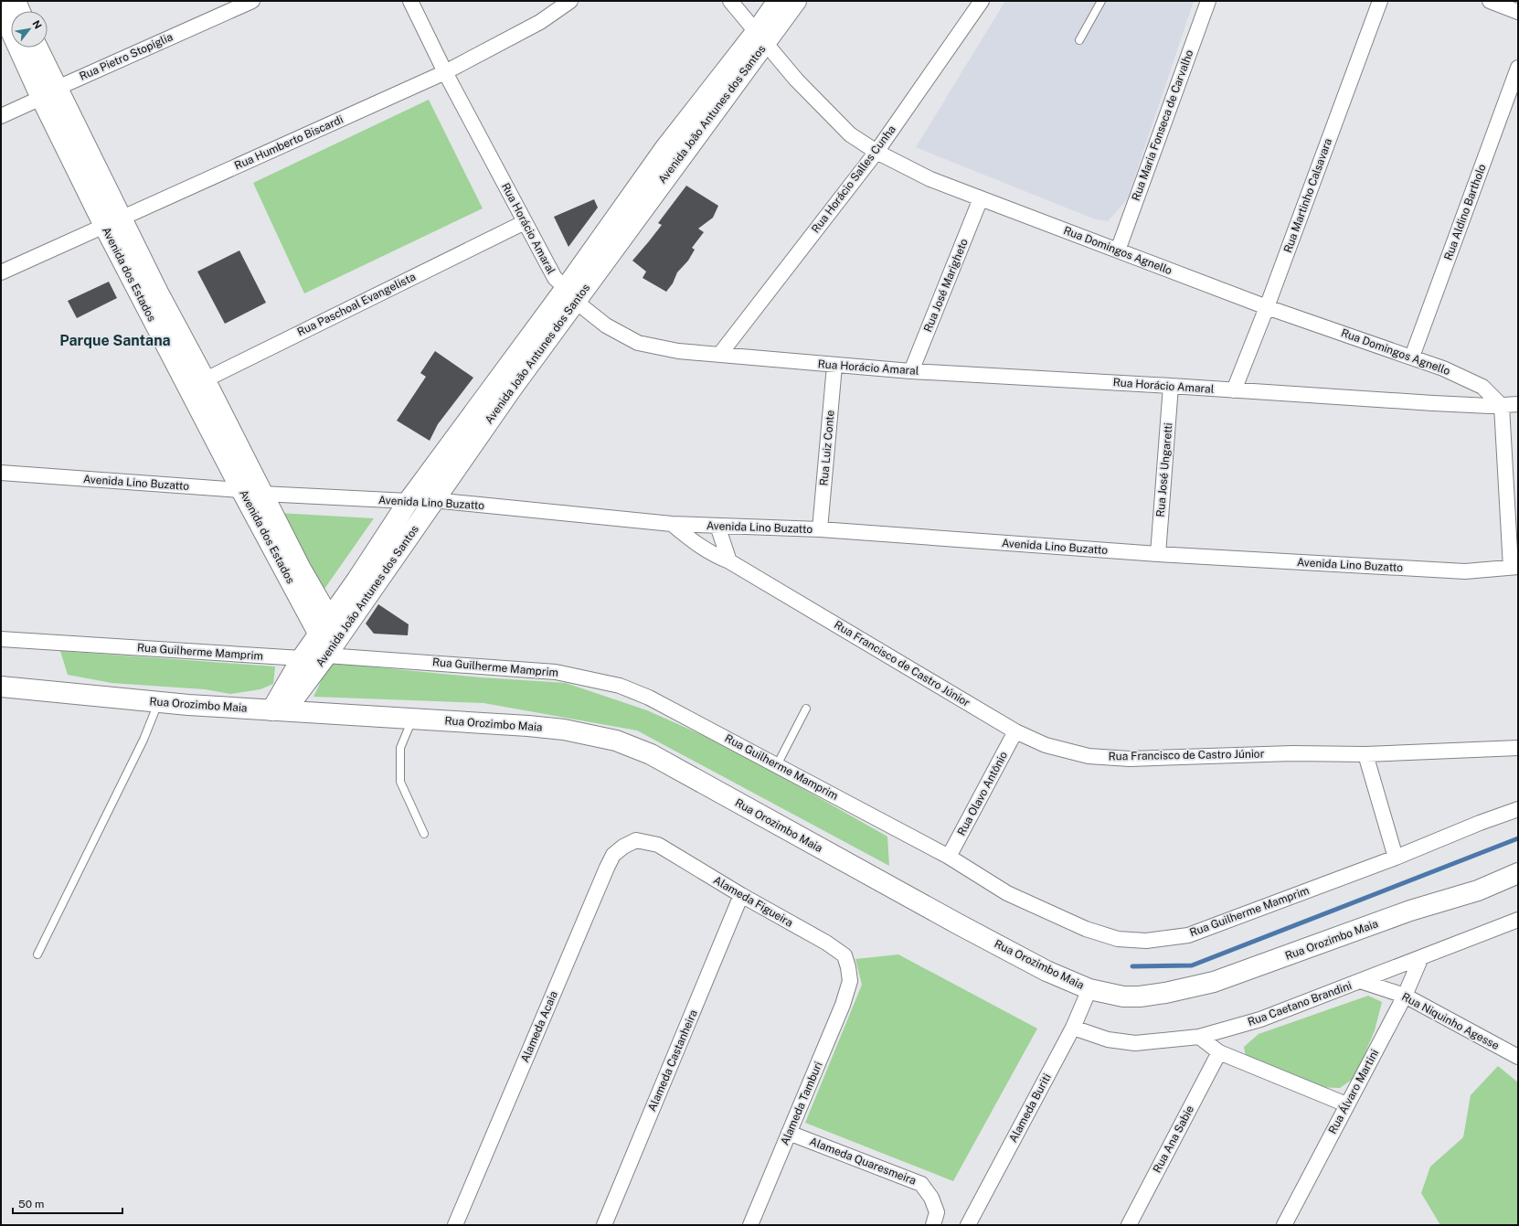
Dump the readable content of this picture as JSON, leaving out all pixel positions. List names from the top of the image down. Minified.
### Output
{"streets":{"main road":["Avenida João Antunes dos Santos","Avenida dos Estados","Rua Orozimbo Maia"],"street":["Rua Pietro Stopiglia","Rua Maria Fonseca de Carvalho","Rua Humberto Biscardi","Rua Horácio Salles Cunha","Rua Martinho Calsavara","Rua Aldino Bartholo","Rua Horácio Amaral","Rua Domingos Agnello","Rua José Marigheto","Rua Paschoal Evangelista","Rua Luiz Conte","Rua José Ungaretti","Avenida Lino Buzatto","Rua Guilherme Mamprim","Rua Francisco de Castro Júnior","Rua Olavo Antônio","Alameda Figueira","Rua Caetano Brandini","Rua Niquinho Agesse","Alameda Acaia","Alameda Castanheira","Rua Álvaro Martini","Alameda Tamburi","Alameda Buriti","Rua Ana Sabie","Alameda Quaresmeira"]},"crossings":[["Rua Pietro Stopiglia","Avenida dos Estados"],["Avenida João Antunes dos Santos","Rua Horácio Amaral"],["Avenida João Antunes dos Santos","Rua Domingos Agnello"],["Avenida João Antunes dos Santos","Avenida dos Estados"],["Avenida João Antunes dos Santos","Avenida Lino Buzatto"],["Avenida João Antunes dos Santos","Rua Guilherme Mamprim"],["Avenida João Antunes dos Santos","Rua Orozimbo Maia"],["Rua Maria Fonseca de Carvalho","Rua Domingos Agnello"],["Rua Humberto Biscardi","Rua Horácio Amaral"],["Rua Humberto Biscardi","Avenida dos Estados"],["Rua Horácio Salles Cunha","Rua Horácio Amaral"],["Rua Horácio Salles Cunha","Rua Domingos Agnello"],["Rua Martinho Calsavara","Rua Horácio Amaral"],["Rua Martinho Calsavara","Rua Domingos Agnello"],["Rua Aldino Bartholo","Rua Domingos Agnello"],["Rua Horácio Amaral","Rua Domingos Agnello"],["Rua Horácio Amaral","Rua José Marigheto"],["Rua Horácio Amaral","Rua Paschoal Evangelista"],["Rua Horácio Amaral","Rua Luiz Conte"],["Rua Horácio Amaral","Rua José Ungaretti"],["Rua Domingos Agnello","Rua José Marigheto"],["Avenida dos Estados","Rua Paschoal Evangelista"],["Avenida dos Estados","Avenida Lino Buzatto"],["Avenida dos Estados","Rua Guilherme Mamprim"],["Rua Luiz Conte","Avenida Lino Buzatto"],["Rua José Ungaretti","Avenida Lino Buzatto"],["Avenida Lino Buzatto","Rua Francisco de Castro Júnior"],["Rua Guilherme Mamprim","Rua Olavo Antônio"],["Rua Francisco de Castro Júnior","Rua Olavo Antônio"],["Rua Orozimbo Maia","Alameda Buriti"],["Alameda Figueira","Alameda Acaia"],["Alameda Figueira","Alameda Castanheira"],["Alameda Figueira","Alameda Tamburi"],["Rua Caetano Brandini","Rua Niquinho Agesse"],["Rua Caetano Brandini","Rua Álvaro Martini"],["Rua Caetano Brandini","Alameda Buriti"],["Rua Niquinho Agesse","Rua Álvaro Martini"],["Alameda Tamburi","Alameda Quaresmeira"]],"districts":["Parque Santana"],"scale_bar":"50 m","north":"top right"}
